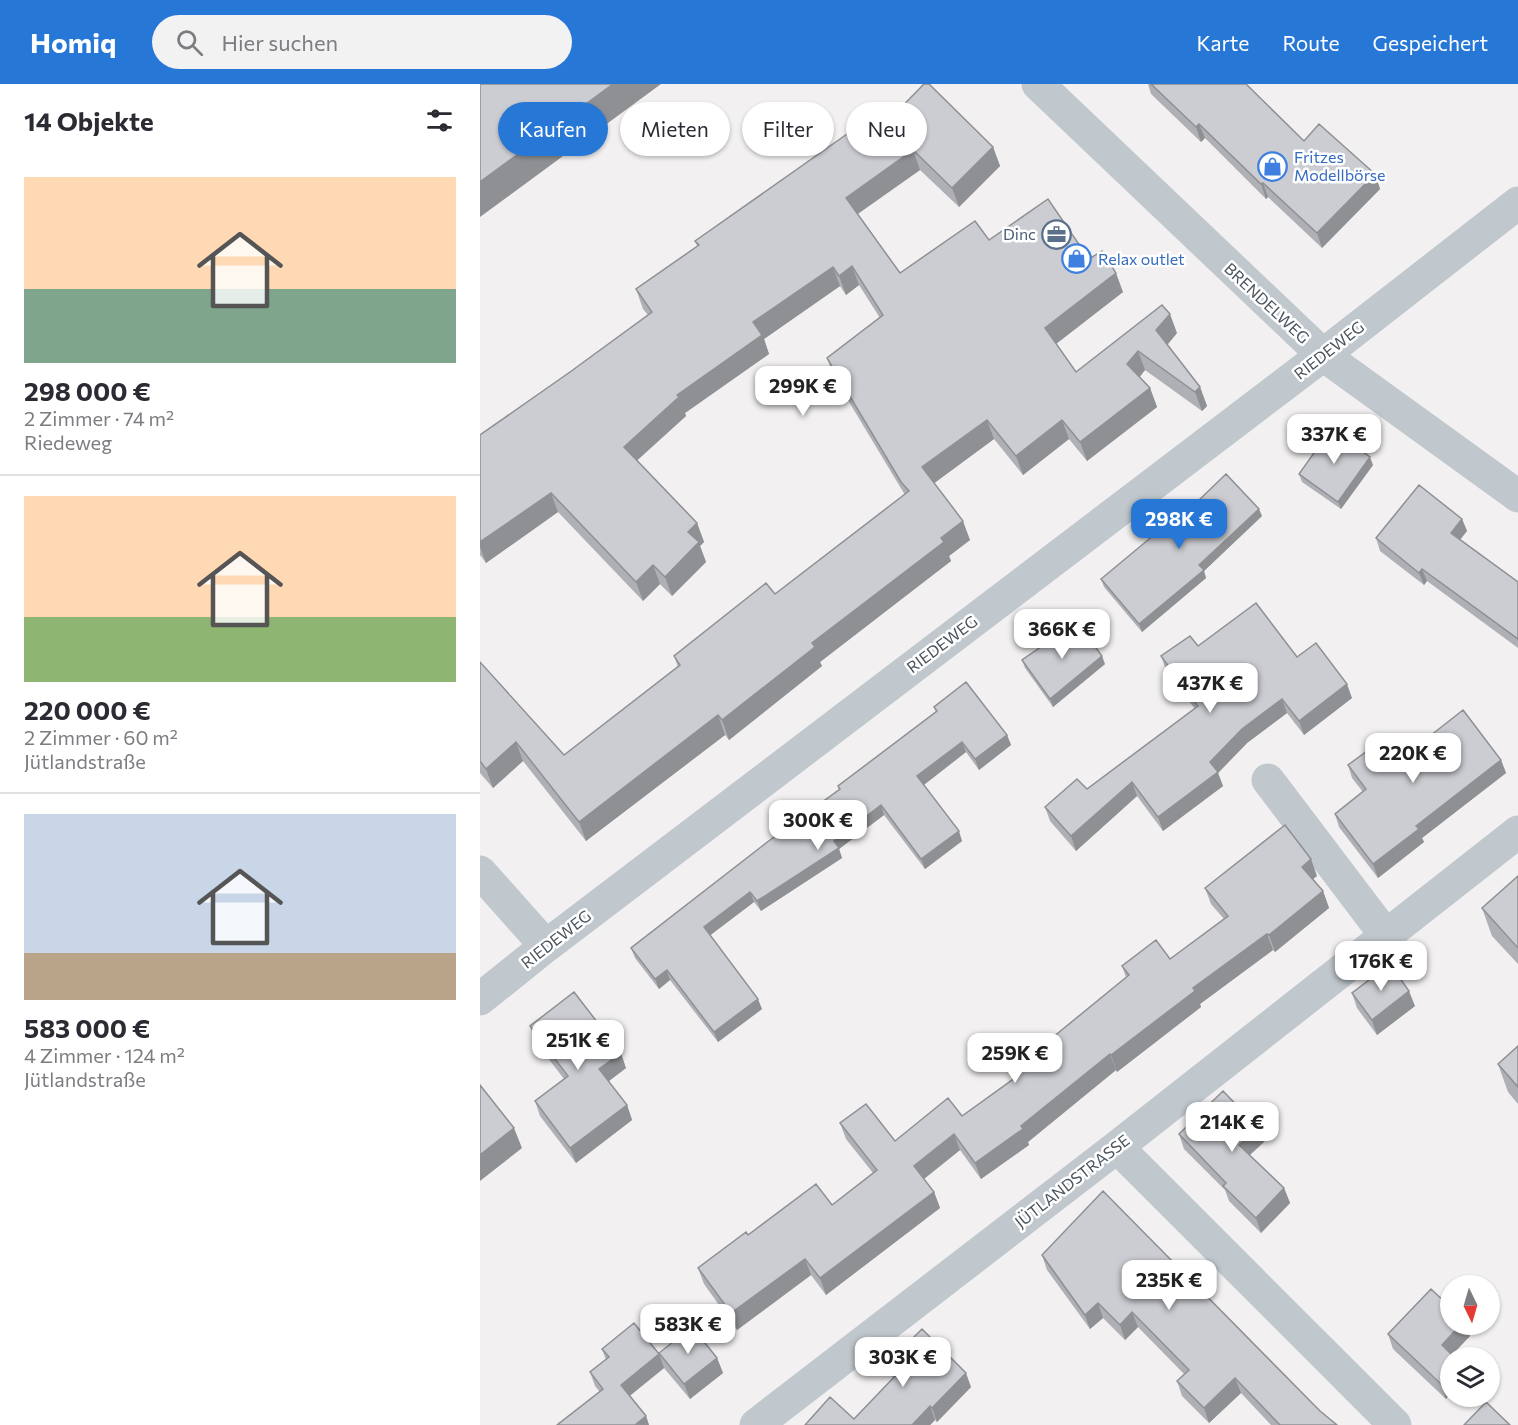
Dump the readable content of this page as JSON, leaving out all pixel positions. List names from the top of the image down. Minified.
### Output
{"streets":{"street":["BRENDELWEG","RIEDEWEG","JÜTLANDSTRASSE"]},"crossings":[["BRENDELWEG","RIEDEWEG"]],"places":{"shop":["Fritzes Modellbörse","Relax outlet"],"office":["Dinc"]},"north":"bottom","page":{"header":"Homiq","search":"Hier suchen","nav":["Karte","Route","Gespeichert"],"heading":"14 Objekte","chip":["Kaufen","Mieten","Filter","Neu"],"list":[{"name":"298 000 €","note":"2 Zimmer · 74 m² · Riedeweg"},{"name":"220 000 €","note":"2 Zimmer · 60 m² · Jütlandstraße"},{"name":"583 000 €","note":"4 Zimmer · 124 m² · Jütlandstraße"}],"price":["299K €","337K €","298K €","366K €","437K €","220K €","300K €","176K €","251K €","259K €","214K €","235K €","583K €","303K €"]}}
